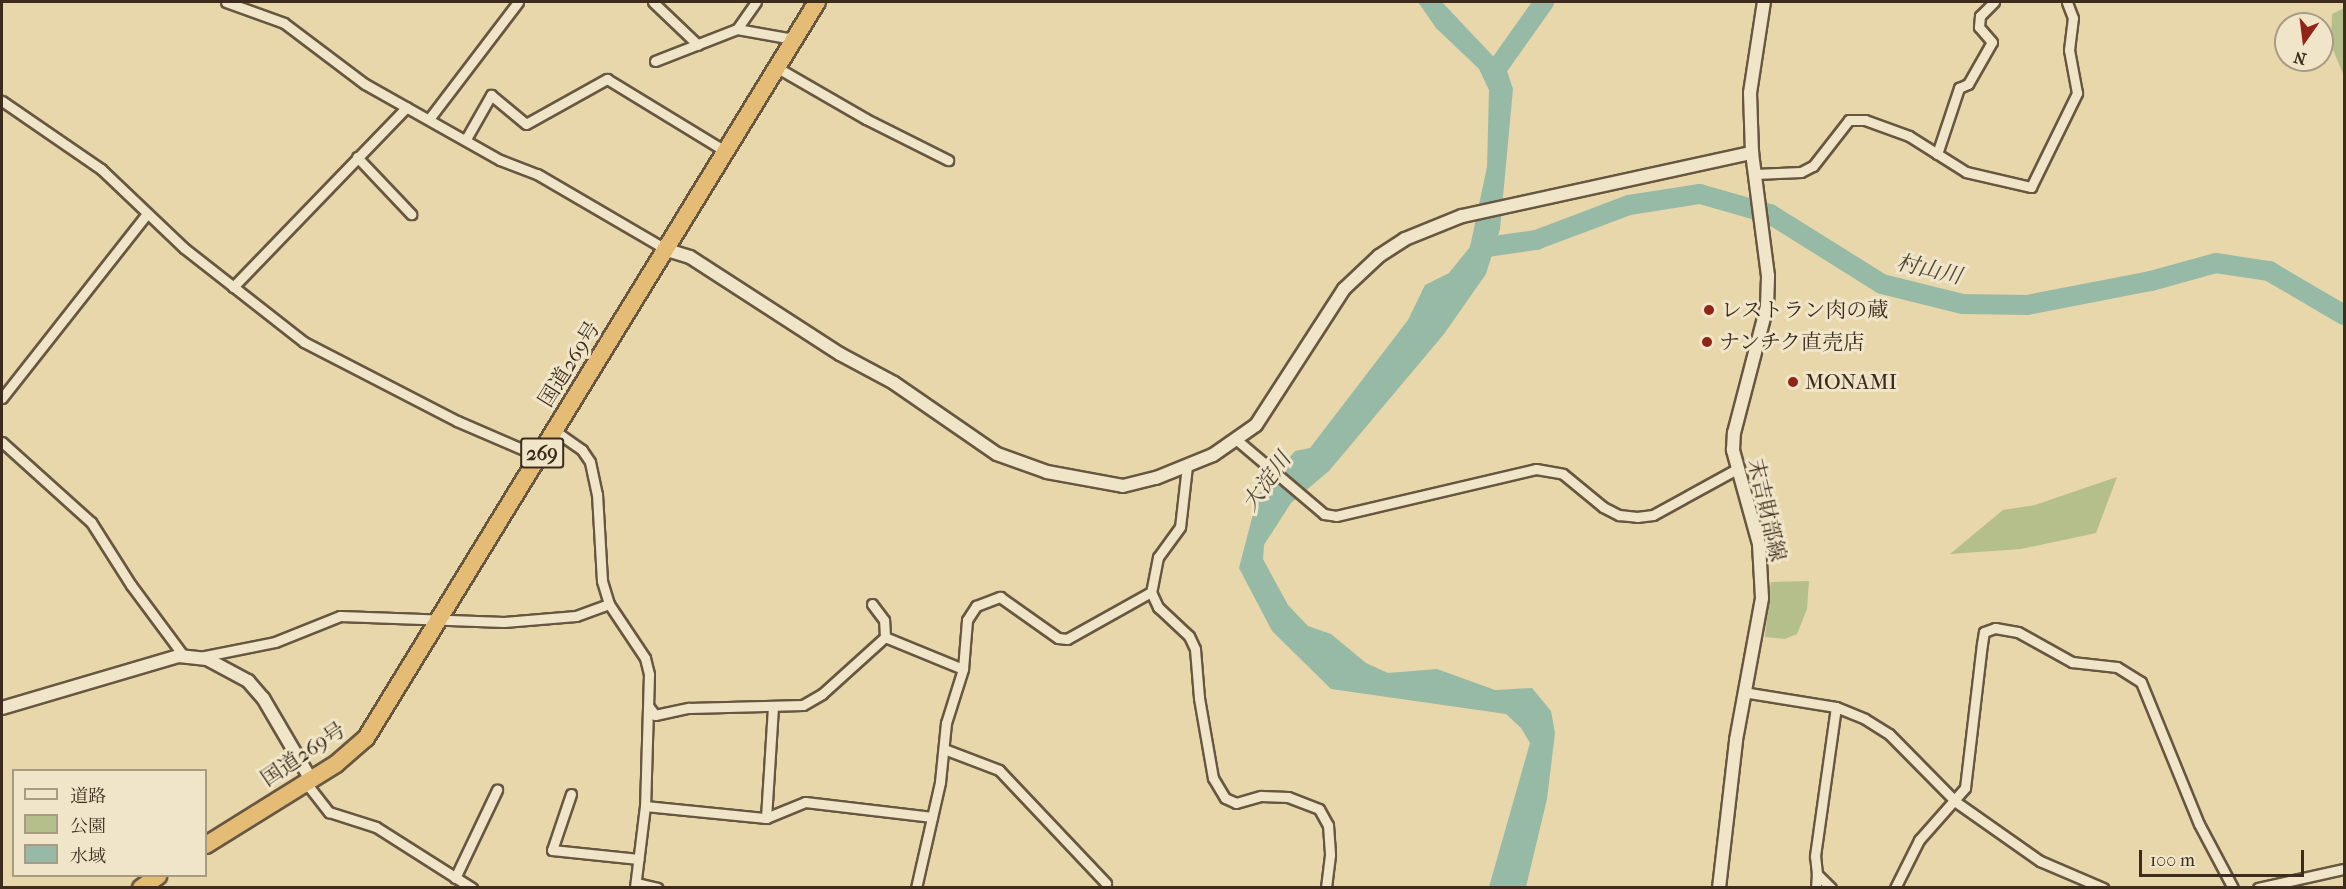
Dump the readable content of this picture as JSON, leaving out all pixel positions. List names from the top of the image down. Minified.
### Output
{"streets":{"highway":["国道269号","269"],"street":["末吉財部線"]},"water":["村山川","大淀川"],"places":["レストラン肉の蔵","ナンチク直売店","MONAMI"],"legend":["道路","公園","水域"],"scale_bar":"100 m","north":"bottom"}
